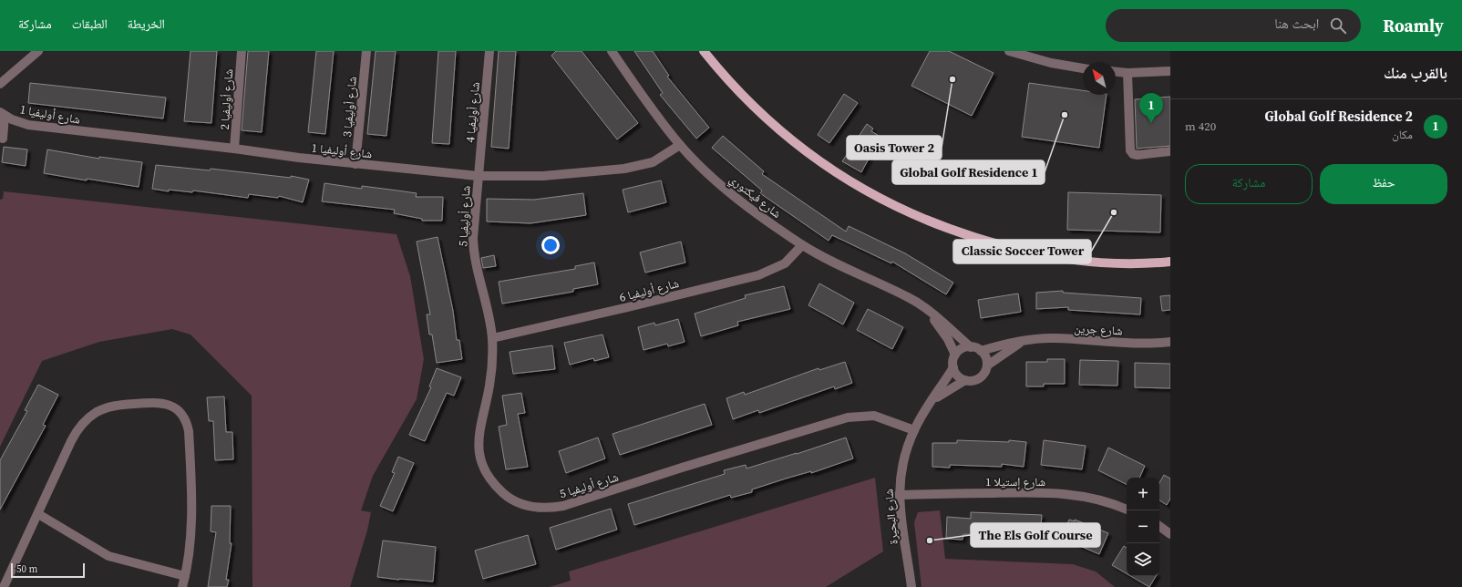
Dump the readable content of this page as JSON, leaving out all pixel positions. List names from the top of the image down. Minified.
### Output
{"streets":{"street":["شارع أوليفيا 2","شارع أوليفيا 3","شارع أوليفيا 4","شارع أوليفيا 1","شارع فيكتوري","شارع أوليفيا 5","شارع أوليفيا 6","شارع جرين","شارع إستيلا 1","شارع البحيرة"]},"crossings":[["شارع أوليفيا 2","شارع أوليفيا 1"],["شارع أوليفيا 3","شارع أوليفيا 1"],["شارع أوليفيا 4","شارع أوليفيا 1"],["شارع أوليفيا 4","شارع أوليفيا 5"],["شارع أوليفيا 1","شارع فيكتوري"],["شارع أوليفيا 1","شارع أوليفيا 5"],["شارع فيكتوري","شارع أوليفيا 6"],["شارع فيكتوري","شارع جرين"],["شارع فيكتوري","شارع البحيرة"],["شارع أوليفيا 5","شارع أوليفيا 6"],["شارع أوليفيا 5","شارع البحيرة"],["شارع جرين","شارع البحيرة"],["شارع إستيلا 1","شارع البحيرة"]],"places":["Oasis Tower 2","Global Golf Residence 1","Classic Soccer Tower","The Els Golf Course"],"scale_bar":"50 m","north":"top left","page":{"header":"Roamly","search":"ابحث هنا","nav":["الخريطة","الطبقات","مشاركة"],"heading":"بالقرب منك","pins":"1","list":[{"mark":"1","name":"Global Golf Residence 2","note":"مكان","value":"420 m"}],"buttons":["حفظ","مشاركة"],"map_buttons":["+","−"],"scale":"50 m"}}
